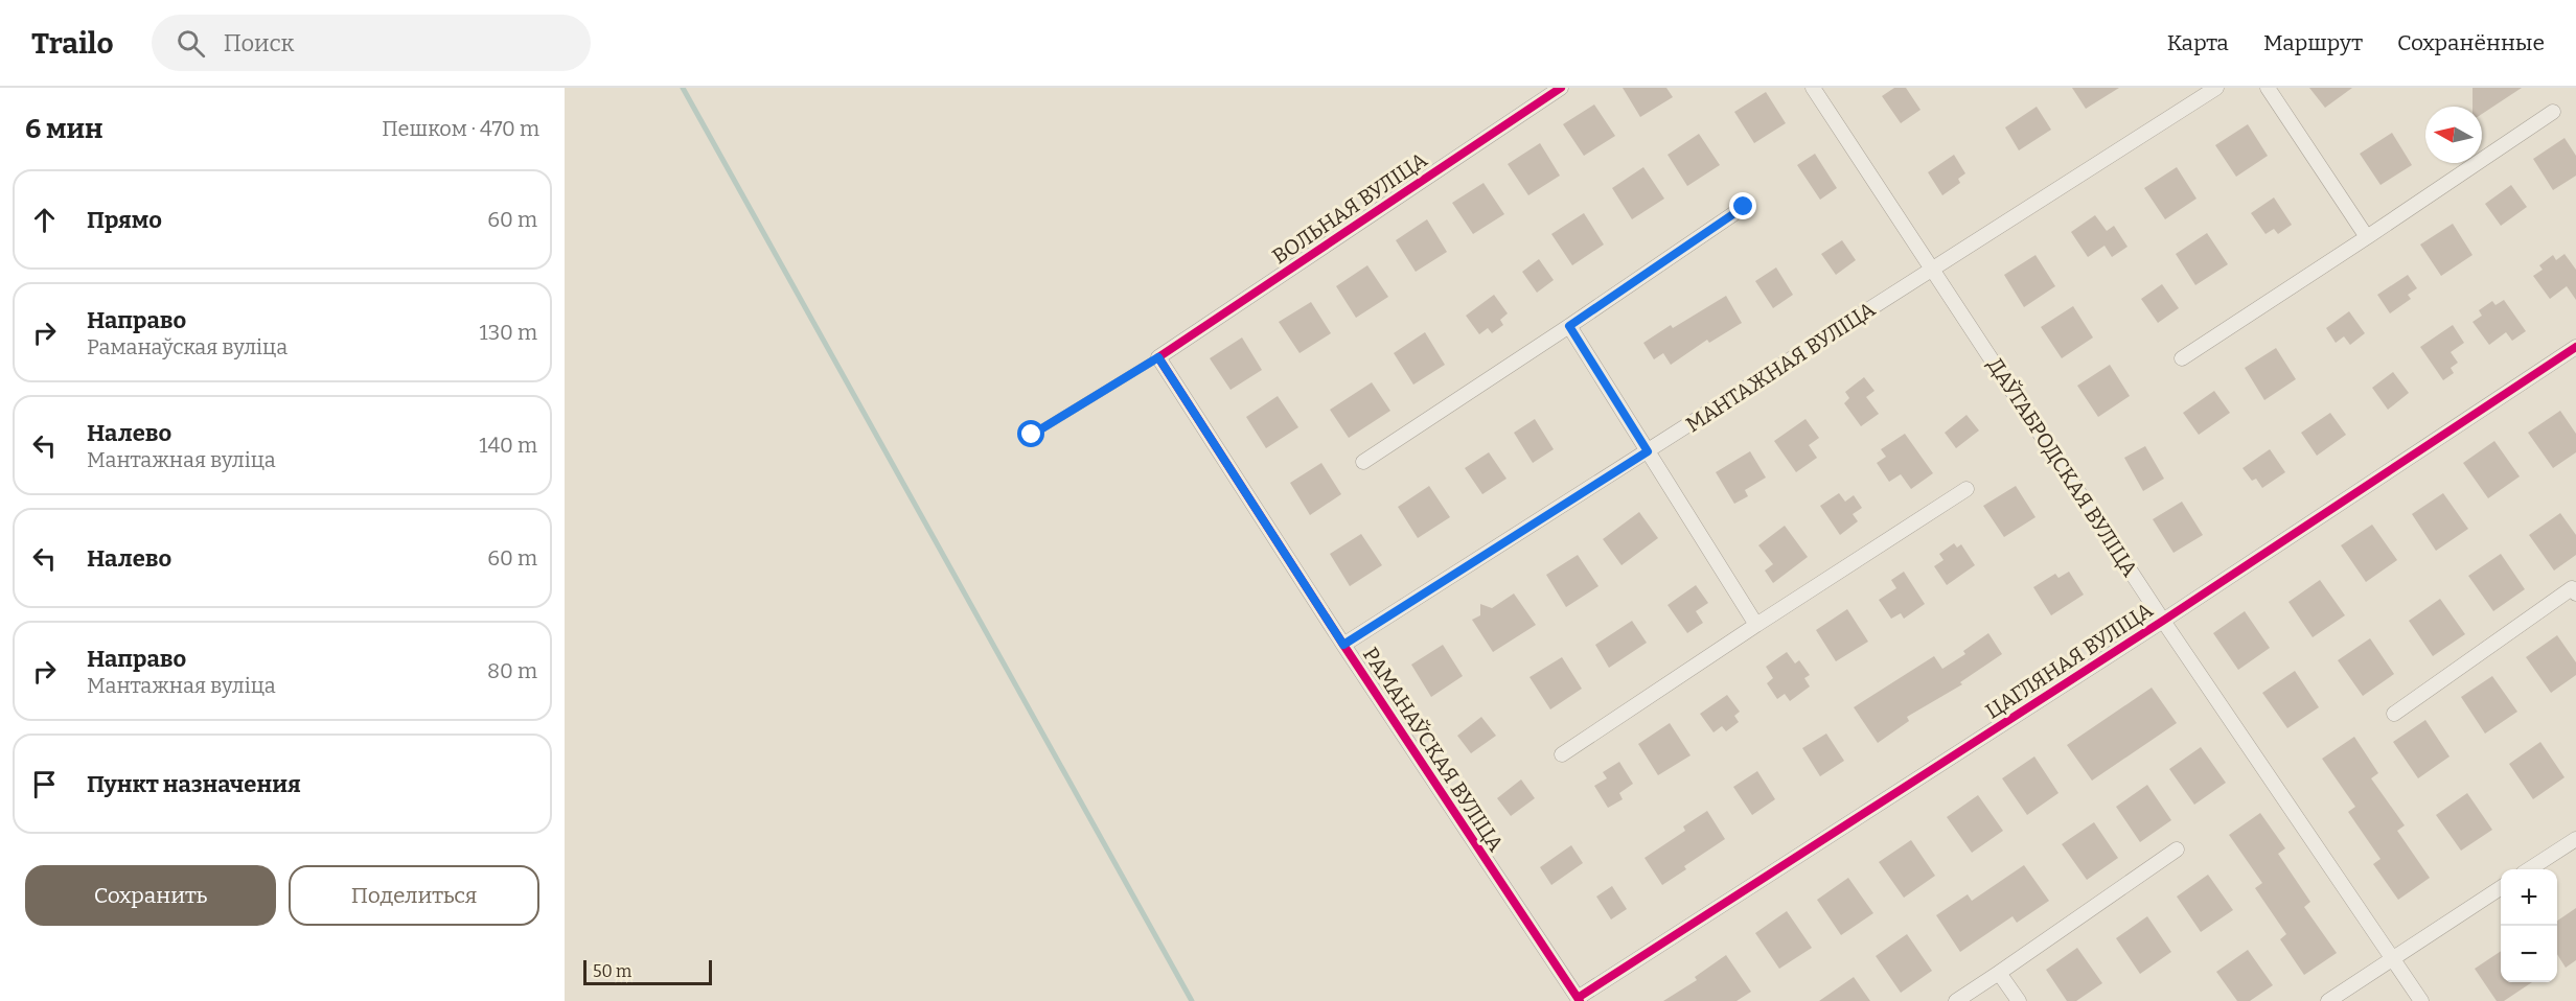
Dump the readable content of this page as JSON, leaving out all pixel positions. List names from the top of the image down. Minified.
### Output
{"streets":{"street":["ВОЛЬНАЯ ВУЛІЦА","МАНТАЖНАЯ ВУЛІЦА","ДАЎГАБРОДСКАЯ ВУЛІЦА","ЦАГЛЯНАЯ ВУЛІЦА","РАМАНАЎСКАЯ ВУЛІЦА"]},"crossings":[["ВОЛЬНАЯ ВУЛІЦА","РАМАНАЎСКАЯ ВУЛІЦА"],["МАНТАЖНАЯ ВУЛІЦА","ДАЎГАБРОДСКАЯ ВУЛІЦА"],["МАНТАЖНАЯ ВУЛІЦА","РАМАНАЎСКАЯ ВУЛІЦА"],["ДАЎГАБРОДСКАЯ ВУЛІЦА","ЦАГЛЯНАЯ ВУЛІЦА"],["ЦАГЛЯНАЯ ВУЛІЦА","РАМАНАЎСКАЯ ВУЛІЦА"]],"scale_bar":"50 m","north":"left","page":{"header":"Trailo","search":"Поиск","nav":["Карта","Маршрут","Сохранённые"],"heading":["6 мин","Пешком · 470 m"],"list":[["Прямо","60 m"],["Направо","Раманаўская вуліца","130 m"],["Налево","Мантажная вуліца","140 m"],["Налево","60 m"],["Направо","Мантажная вуліца","80 m"],"Пункт назначения"],"buttons":["Сохранить","Поделиться"],"map_buttons":["+","−"],"scale":"50 m"}}
